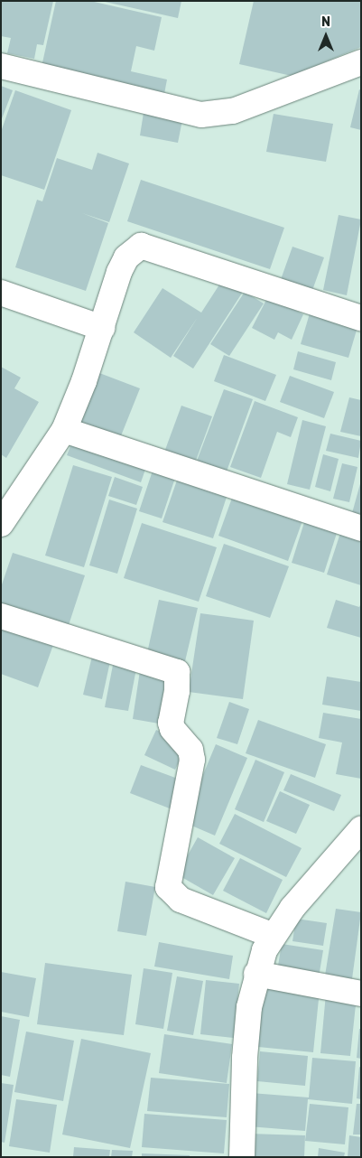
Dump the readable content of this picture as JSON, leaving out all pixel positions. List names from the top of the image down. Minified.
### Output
{"north":"top"}
